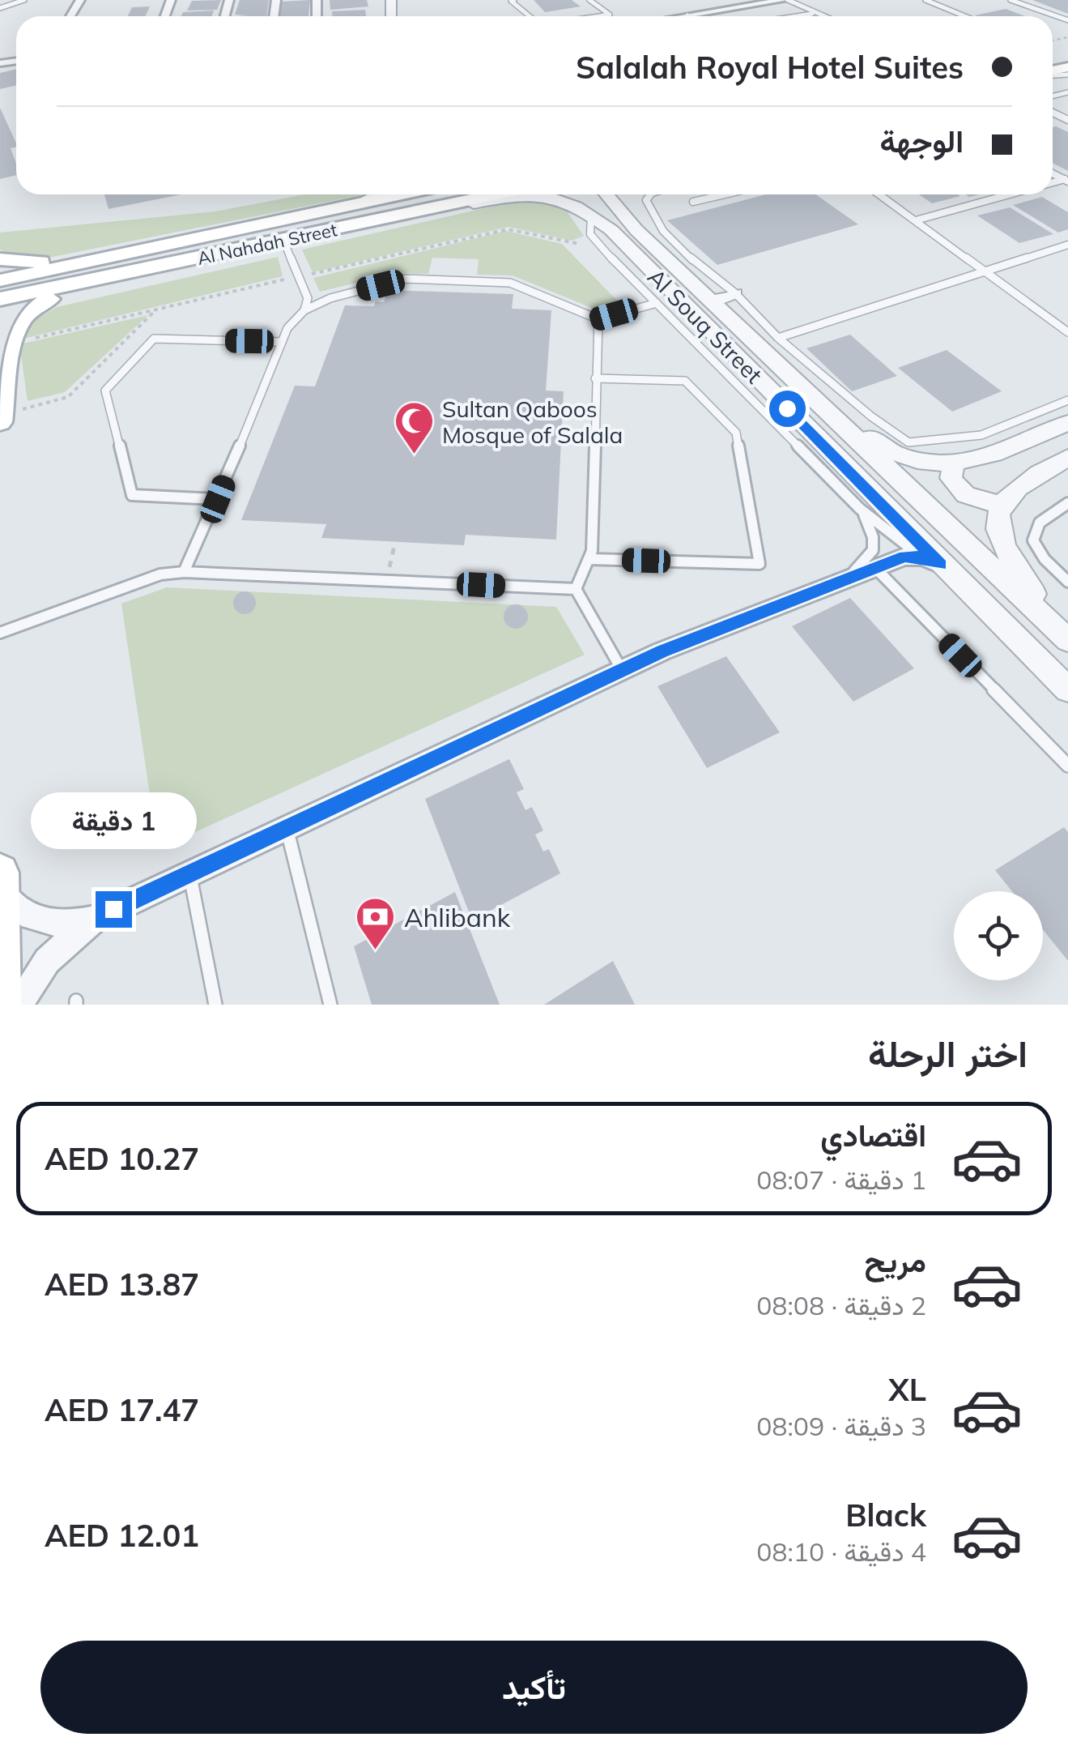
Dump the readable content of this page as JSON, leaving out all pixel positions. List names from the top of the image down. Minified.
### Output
{"streets":{"main road":["Al Nahdah Street"],"street":["Al Souq Street"]},"places":{"mosque":["Sultan Qaboos Mosque of Salala"],"bank":["Ahlibank"]},"page":{"banner":["Salalah Royal Hotel Suites","الوجهة"],"bubble":"1 دقيقة","heading":"اختر الرحلة","list":[{"name":"اقتصادي","note":"1 دقيقة · 08:07","value":"AED 10.27"},{"name":"مريح","note":"2 دقيقة · 08:08","value":"AED 13.87"},{"name":"XL","note":"3 دقيقة · 08:09","value":"AED 17.47"},{"name":"Black","note":"4 دقيقة · 08:10","value":"AED 12.01"}],"buttons":"تأكيد"}}
